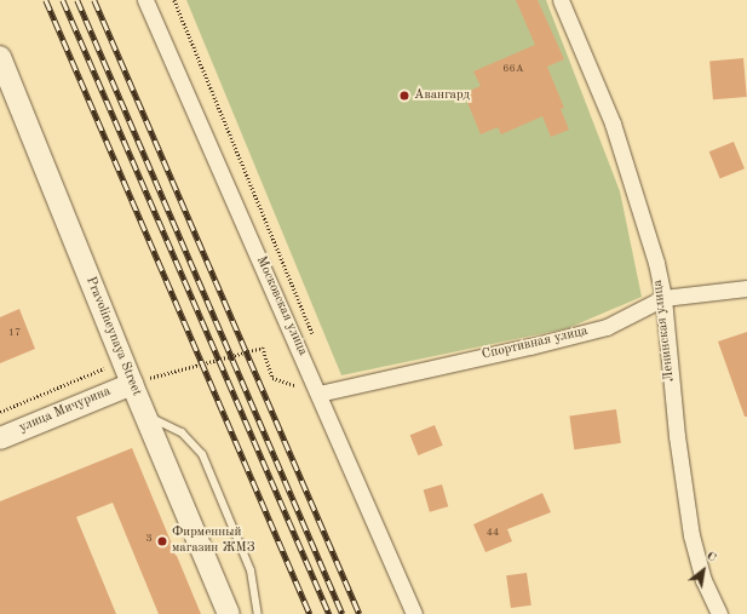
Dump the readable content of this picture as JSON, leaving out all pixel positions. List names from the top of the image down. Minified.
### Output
{"streets":{"main road":["Pravolineynaya Street","улица Мичурина"],"street":["Московская улица","Ленинская улица","Спортивная улица"]},"crossings":[["Московская улица","Спортивная улица"],["Ленинская улица","Спортивная улица"],["Pravolineynaya Street","улица Мичурина"]],"places":["Авангард","Фирменный магазин ЖМЗ"],"house_numbers":["66А","17","44","3"],"north":"top right"}
